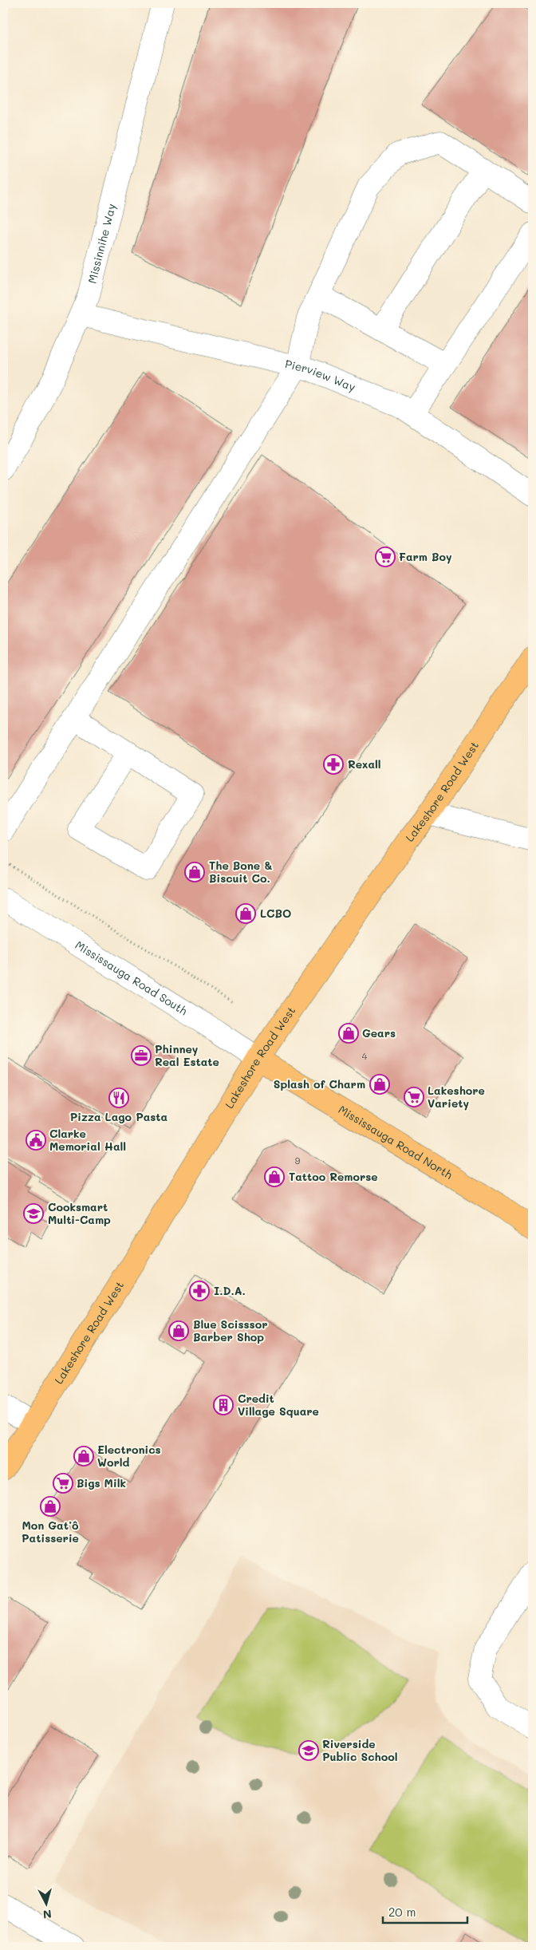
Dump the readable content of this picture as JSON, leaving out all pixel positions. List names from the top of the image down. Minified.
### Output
{"streets":{"main road":["Lakeshore Road West","Mississauga Road North"],"street":["Missinnihe Way","Pierview Way","Mississauga Road South"]},"crossings":[["Missinnihe Way","Pierview Way"],["Lakeshore Road West","Mississauga Road South"],["Lakeshore Road West","Mississauga Road North"],["Mississauga Road South","Mississauga Road North"]],"places":{"supermarket":["Farm Boy","Lakeshore Variety","Bigs Milk"],"pharmacy":["Rexall","I.D.A."],"shop":["The Bone & Biscuit Co.","LCBO","Gears","Splash of Charm","Tattoo Remorse","Blue Scisssor Barber Shop","Electronics World","Mon Gat’ô Patisserie"],"office":["Phinney Real Estate"],"restaurant":["Pizza Lago Pasta"],"public building":["Clarke Memorial Hall"],"school or university":["Cooksmart Multi-Camp","Riverside Public School"],"building":["Credit Village Square"]},"house_numbers":["4","9"],"scale_bar":"20 m","north":"bottom"}
